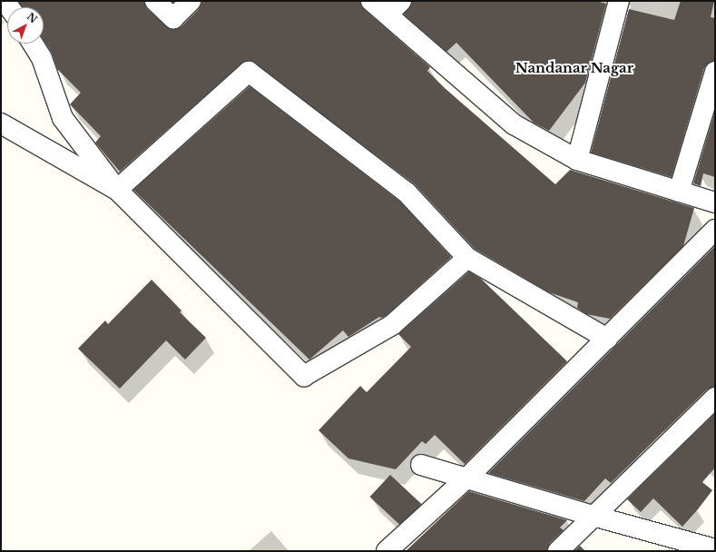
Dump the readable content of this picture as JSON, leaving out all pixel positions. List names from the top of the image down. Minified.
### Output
{"districts":["Nandanar Nagar"],"north":"top right"}
